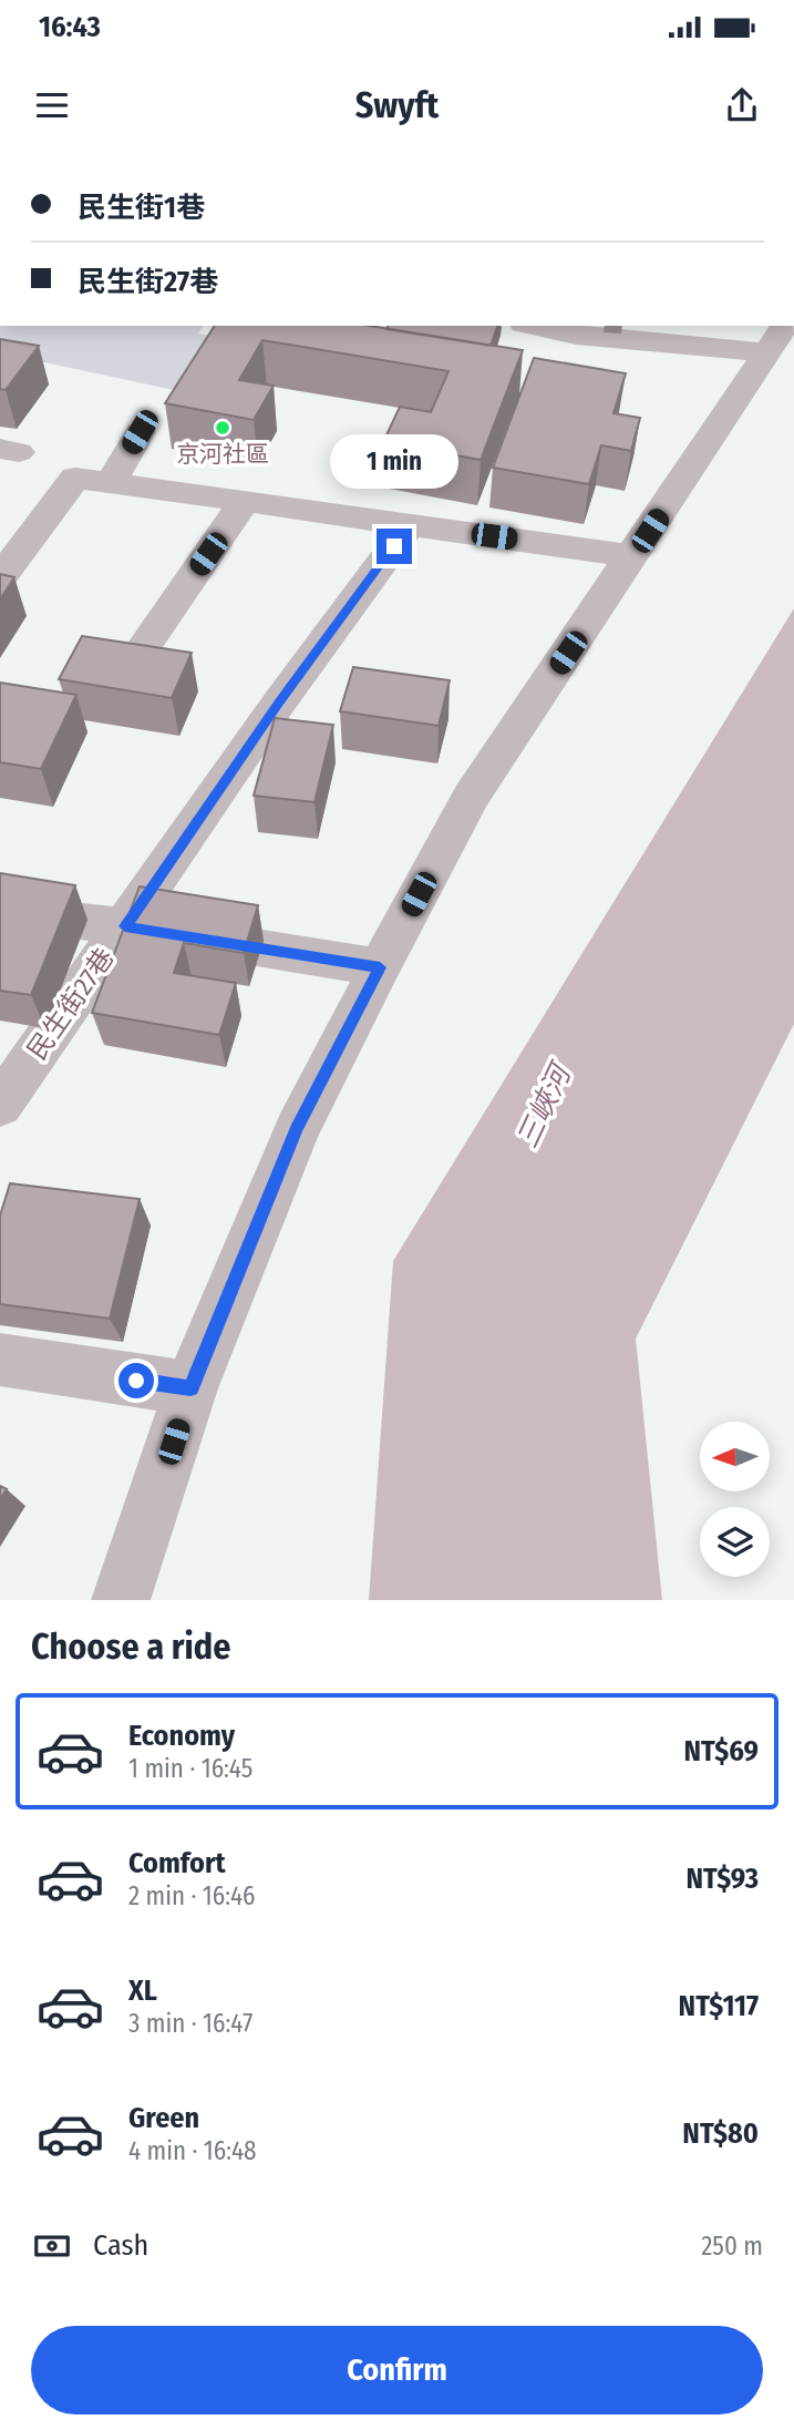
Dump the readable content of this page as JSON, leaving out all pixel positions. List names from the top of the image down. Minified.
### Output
{"streets":{"street":["民生街27巷"]},"water":["三峽河"],"places":["京河社區"],"north":"left","page":{"status":"16:43","header":"Swyft","banner":["民生街1巷","民生街27巷"],"bubble":"1 min","heading":"Choose a ride","list":[{"name":"Economy","note":"1 min · 16:45","value":"NT$69"},{"name":"Comfort","note":"2 min · 16:46","value":"NT$93"},{"name":"XL","note":"3 min · 16:47","value":"NT$117"},{"name":"Green","note":"4 min · 16:48","value":"NT$80"}],"pay":["Cash","250 m"],"buttons":"Confirm"}}
